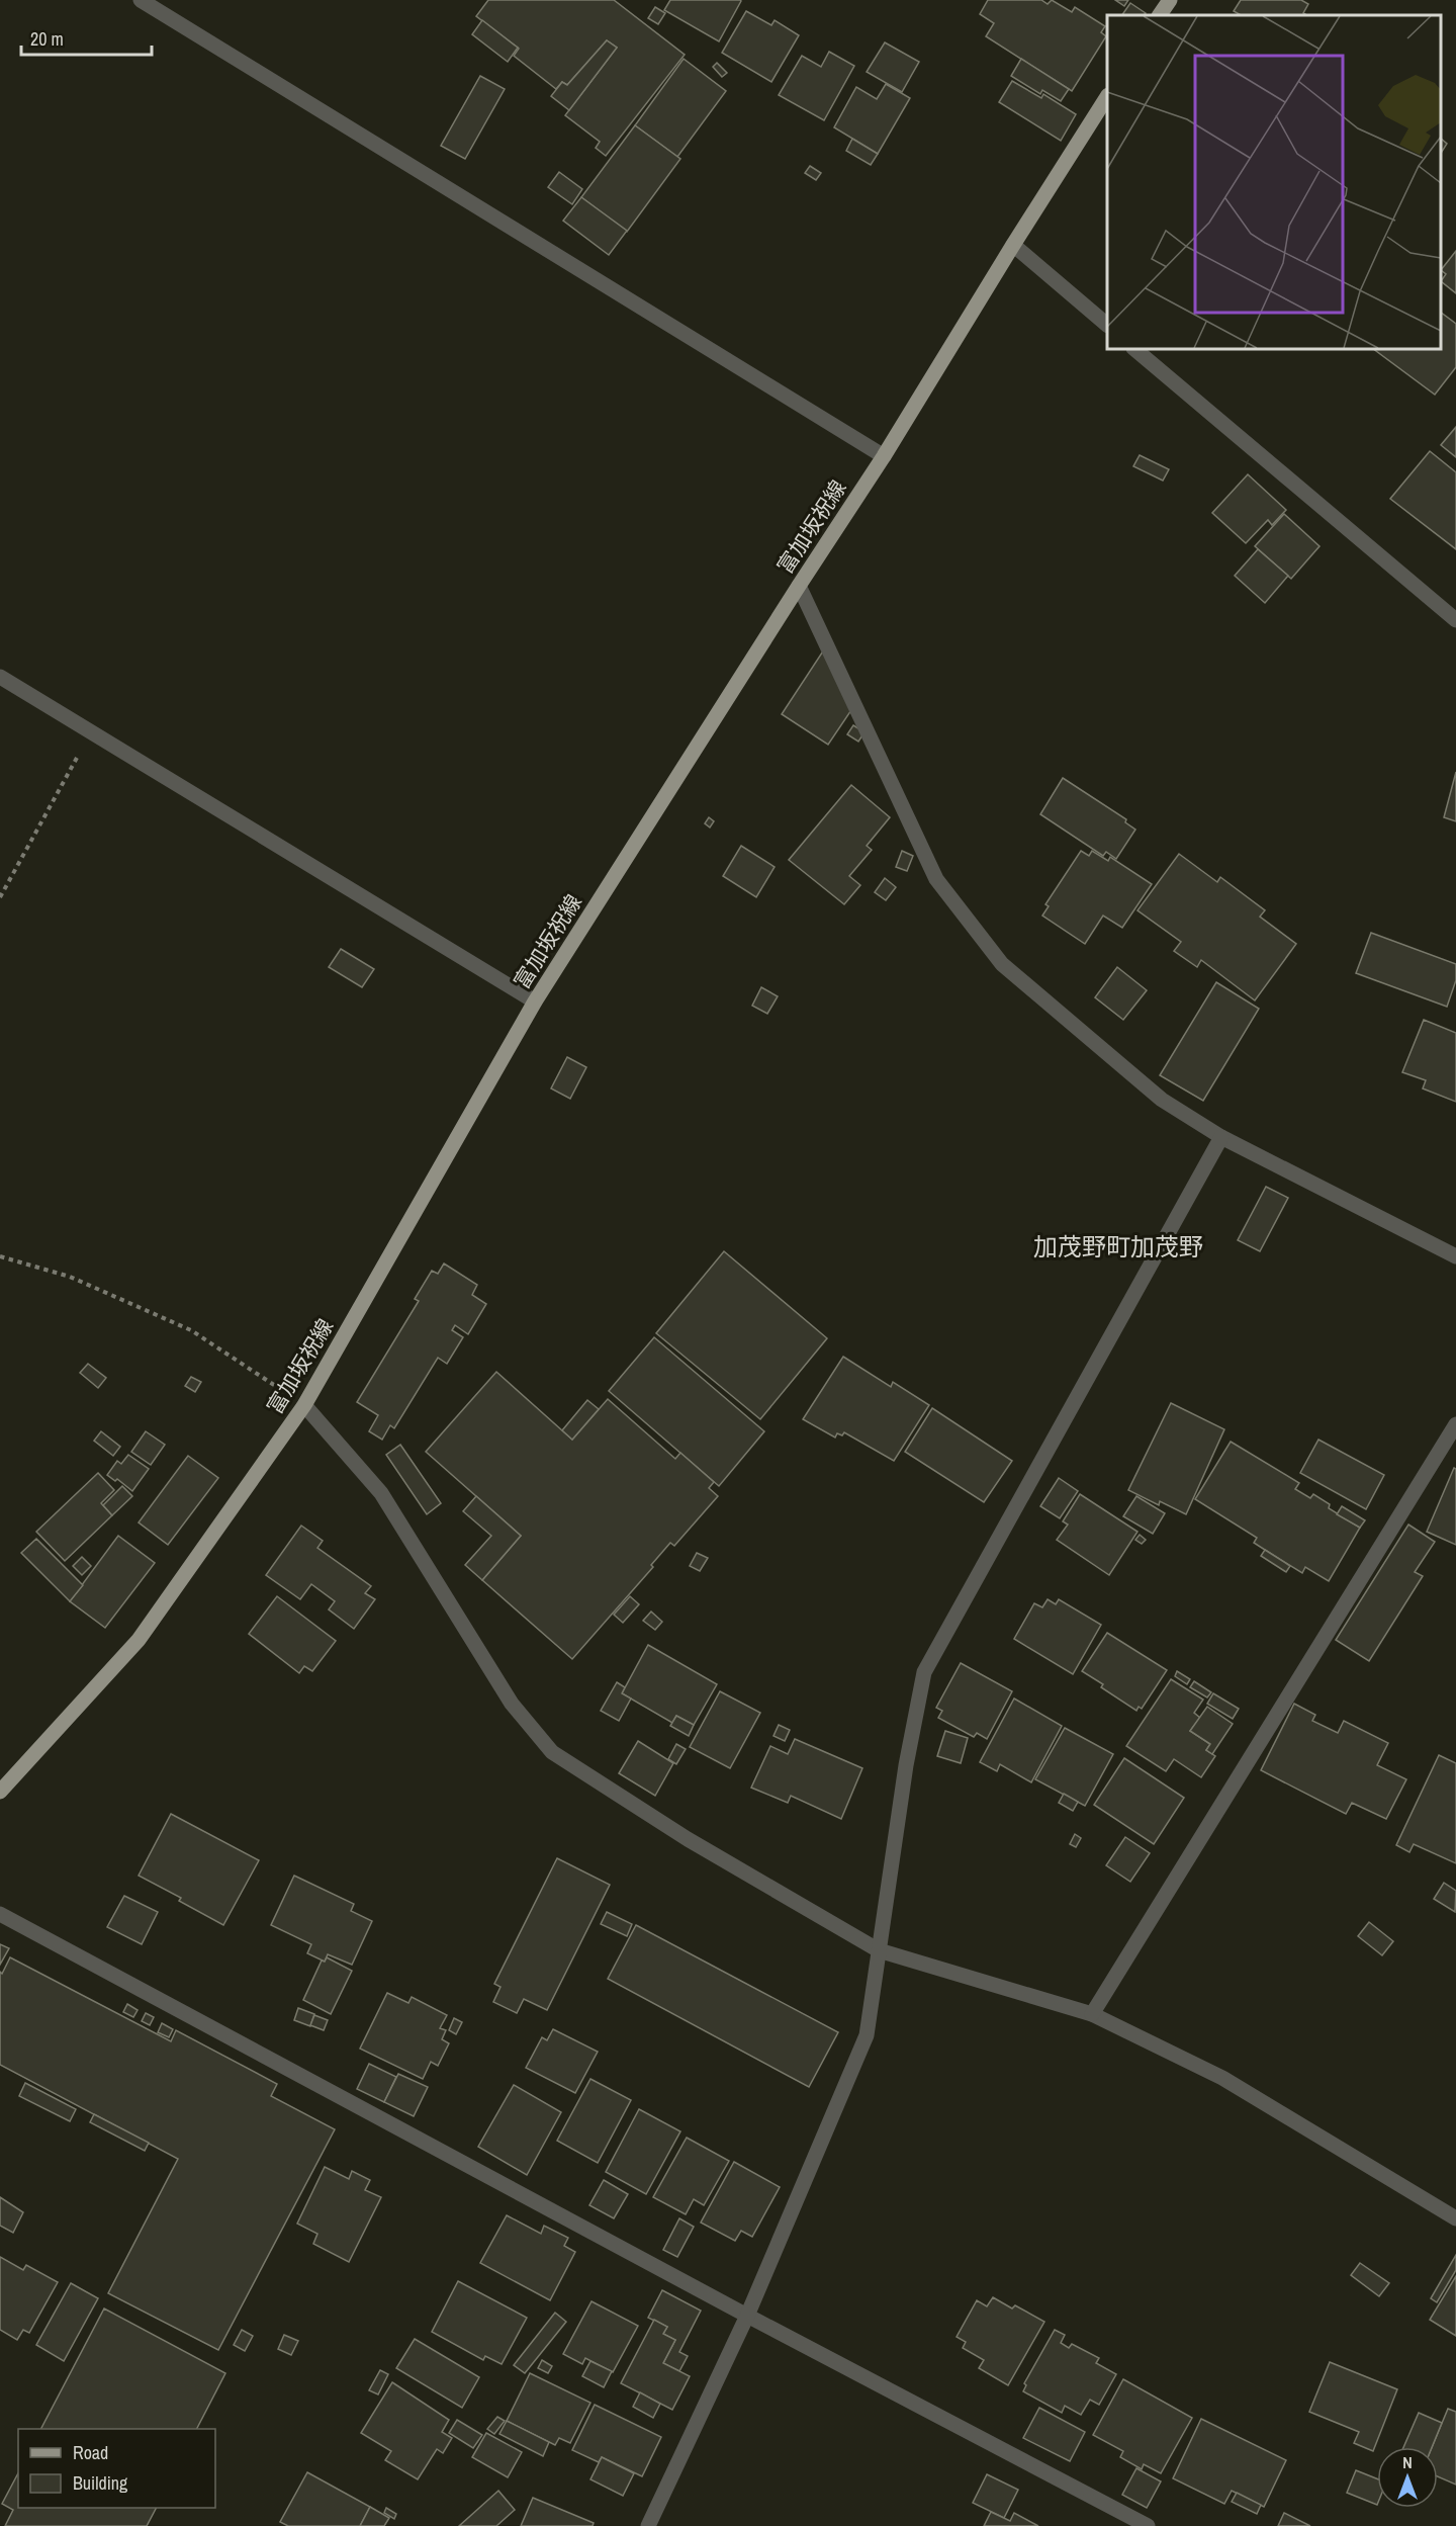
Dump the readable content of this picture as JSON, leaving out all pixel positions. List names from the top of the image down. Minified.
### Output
{"streets":{"main road":["富加坂祝線"]},"districts":["加茂野町加茂野"],"legend":["Road","Building"],"scale_bar":"20 m","north":"top"}
